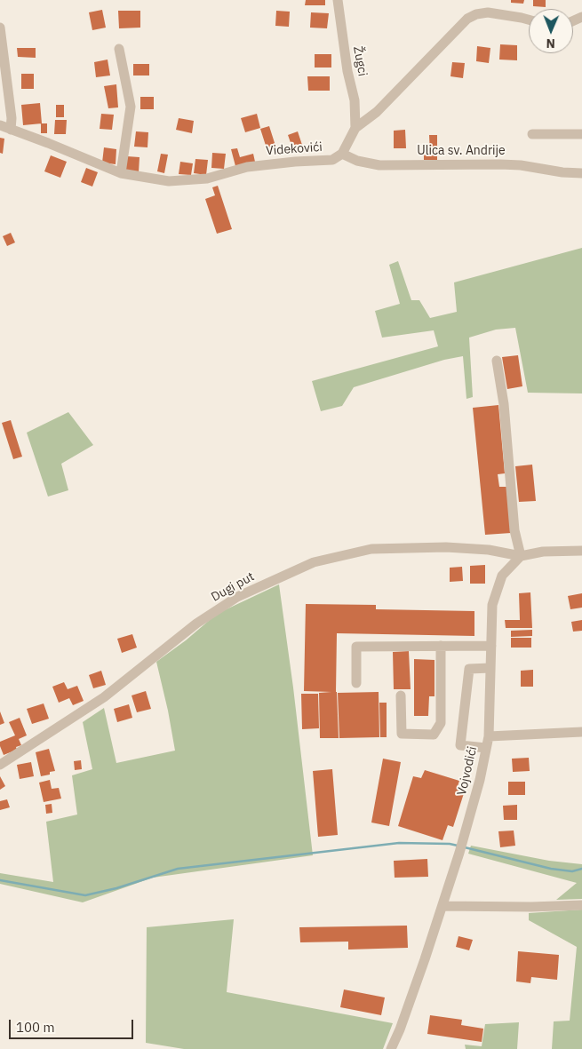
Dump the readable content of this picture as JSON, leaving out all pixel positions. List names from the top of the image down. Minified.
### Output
{"streets":{"street":["Žugci","Videkovići","Ulica sv. Andrije","Dugi put","Vojvodići"]},"crossings":[["Videkovići","Ulica sv. Andrije"],["Dugi put","Vojvodići"]],"scale_bar":"100 m","north":"bottom"}
